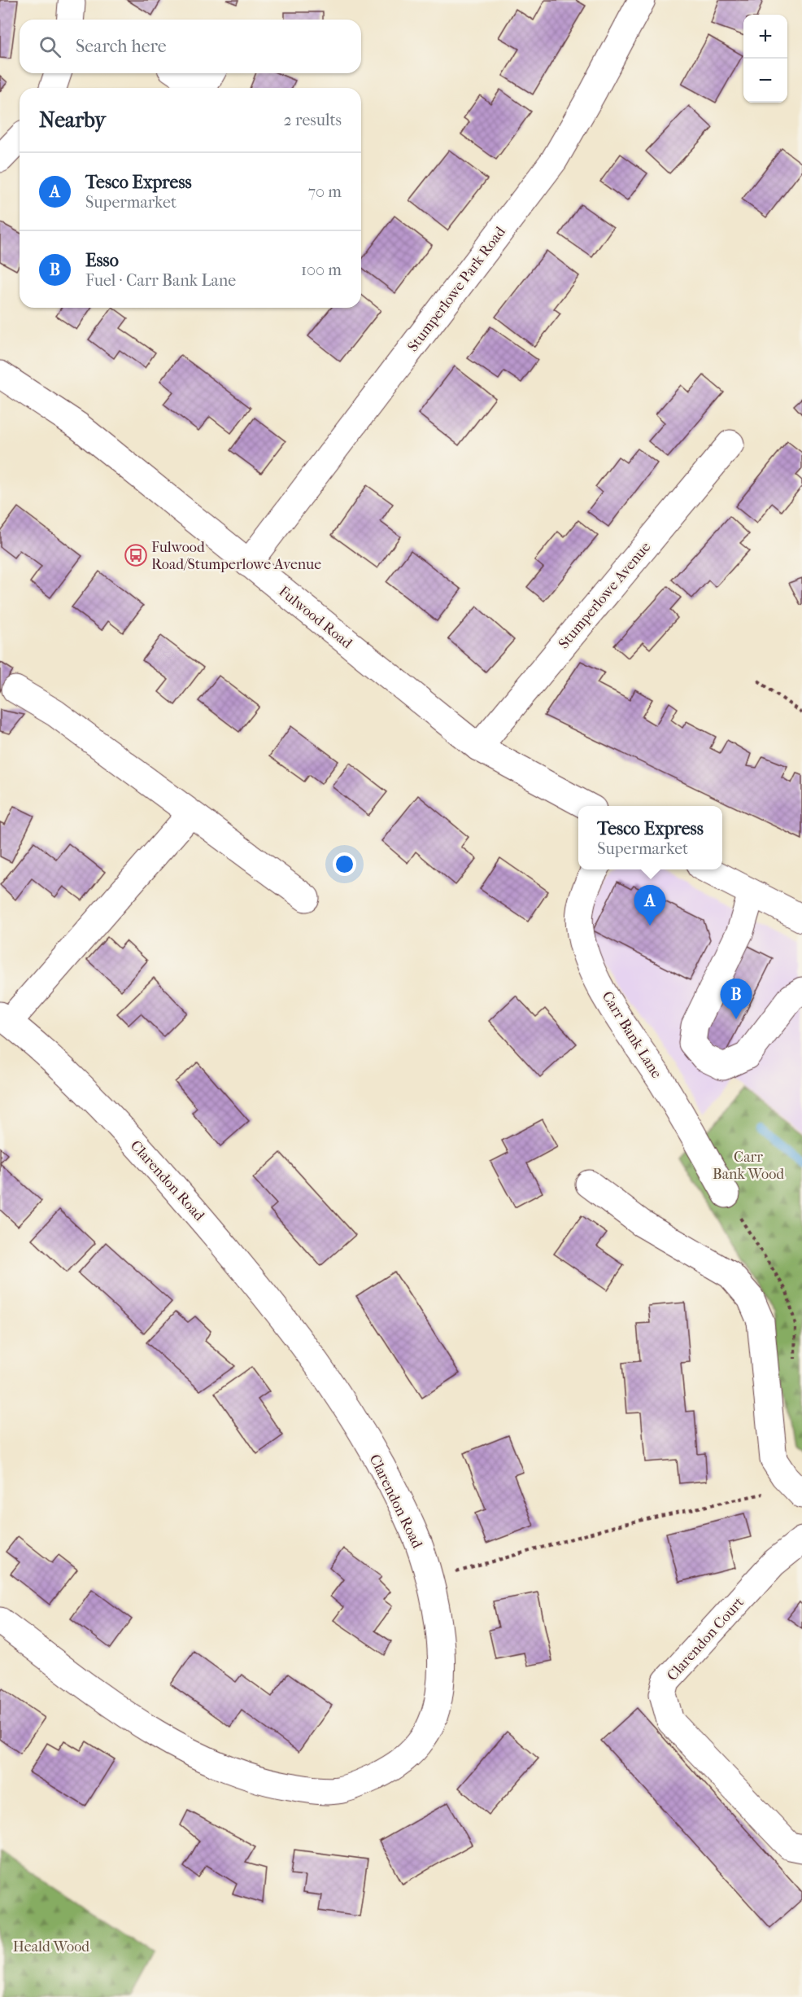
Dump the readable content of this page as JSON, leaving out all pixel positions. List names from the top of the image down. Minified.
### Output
{"streets":{"street":["Stumperlowe Park Road","Stumperlowe Avenue","Fulwood Road","Carr Bank Lane","Clarendon Road","Clarendon Court"]},"crossings":[["Stumperlowe Park Road","Fulwood Road"],["Stumperlowe Avenue","Fulwood Road"]],"parks":["Carr Bank Wood","Heald Wood"],"places":{"bus stop":["Fulwood Road/Stumperlowe Avenue"]},"page":{"map_buttons":["+","−"],"search":"Search here","heading":["Nearby","2 results"],"list":[{"mark":"A","name":"Tesco Express","note":"Supermarket","value":"70 m"},{"mark":"B","name":"Esso","note":"Fuel · Carr Bank Lane","value":"100 m"}],"popup":["Tesco Express","Supermarket"],"pins":["A","B"]}}
